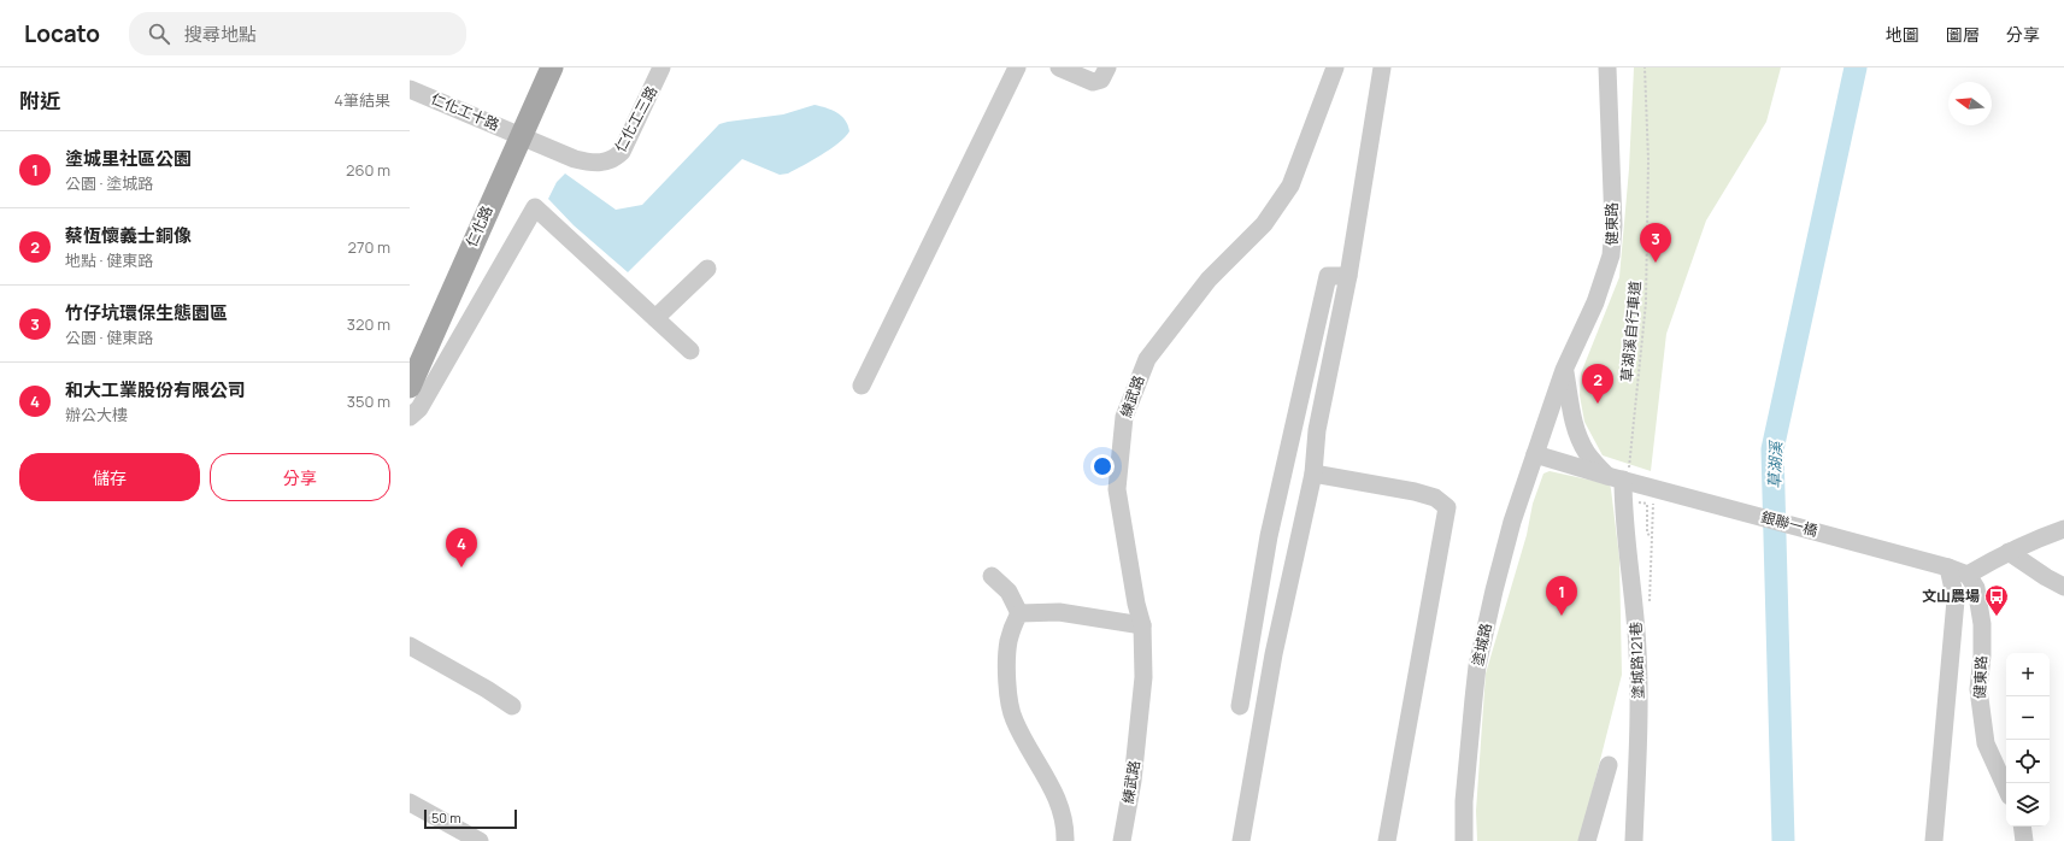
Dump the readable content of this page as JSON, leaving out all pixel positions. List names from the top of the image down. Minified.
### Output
{"streets":{"main road":["仁化路"],"street":["仁化工十路","仁化工三路","健東路","練武路","銀聯一橋","塗城路","塗城路121巷"],"path":["草湖溪自行車道"]},"crossings":[["仁化工十路","仁化工三路"],["仁化工十路","仁化路"],["仁化工三路","仁化路"],["健東路","塗城路"],["草湖溪自行車道","銀聯一橋"],["草湖溪自行車道","塗城路121巷"],["銀聯一橋","塗城路121巷"]],"water":["草湖溪"],"places":{"bus stop":["文山農場"]},"scale_bar":"50 m","north":"left","page":{"header":"Locato","search":"搜尋地點","nav":["地圖","圖層","分享"],"heading":["附近","4筆結果"],"list":[{"mark":"1","name":"塗城里社區公園","note":"公園 · 塗城路","value":"260 m"},{"mark":"2","name":"蔡恆懷義士銅像","note":"地點 · 健東路","value":"270 m"},{"mark":"3","name":"竹仔坑環保生態園區","note":"公園 · 健東路","value":"320 m"},{"mark":"4","name":"和大工業股份有限公司","note":"辦公大樓","value":"350 m"}],"pins":["3","2","4","1"],"buttons":["儲存","分享"],"map_buttons":["+","−"],"scale":"50 m"}}
